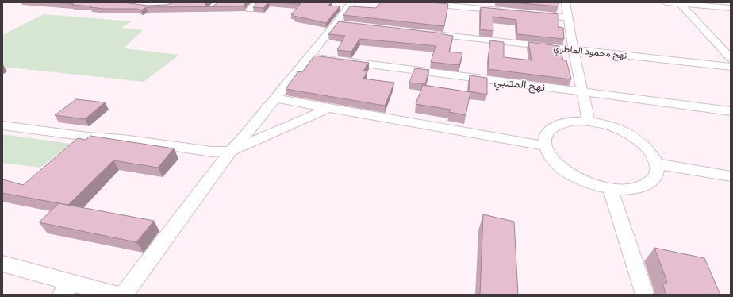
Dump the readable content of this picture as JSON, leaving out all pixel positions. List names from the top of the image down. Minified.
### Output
{"streets":{"street":["نهج محمود الماطري","نهج المتنبي"]}}
